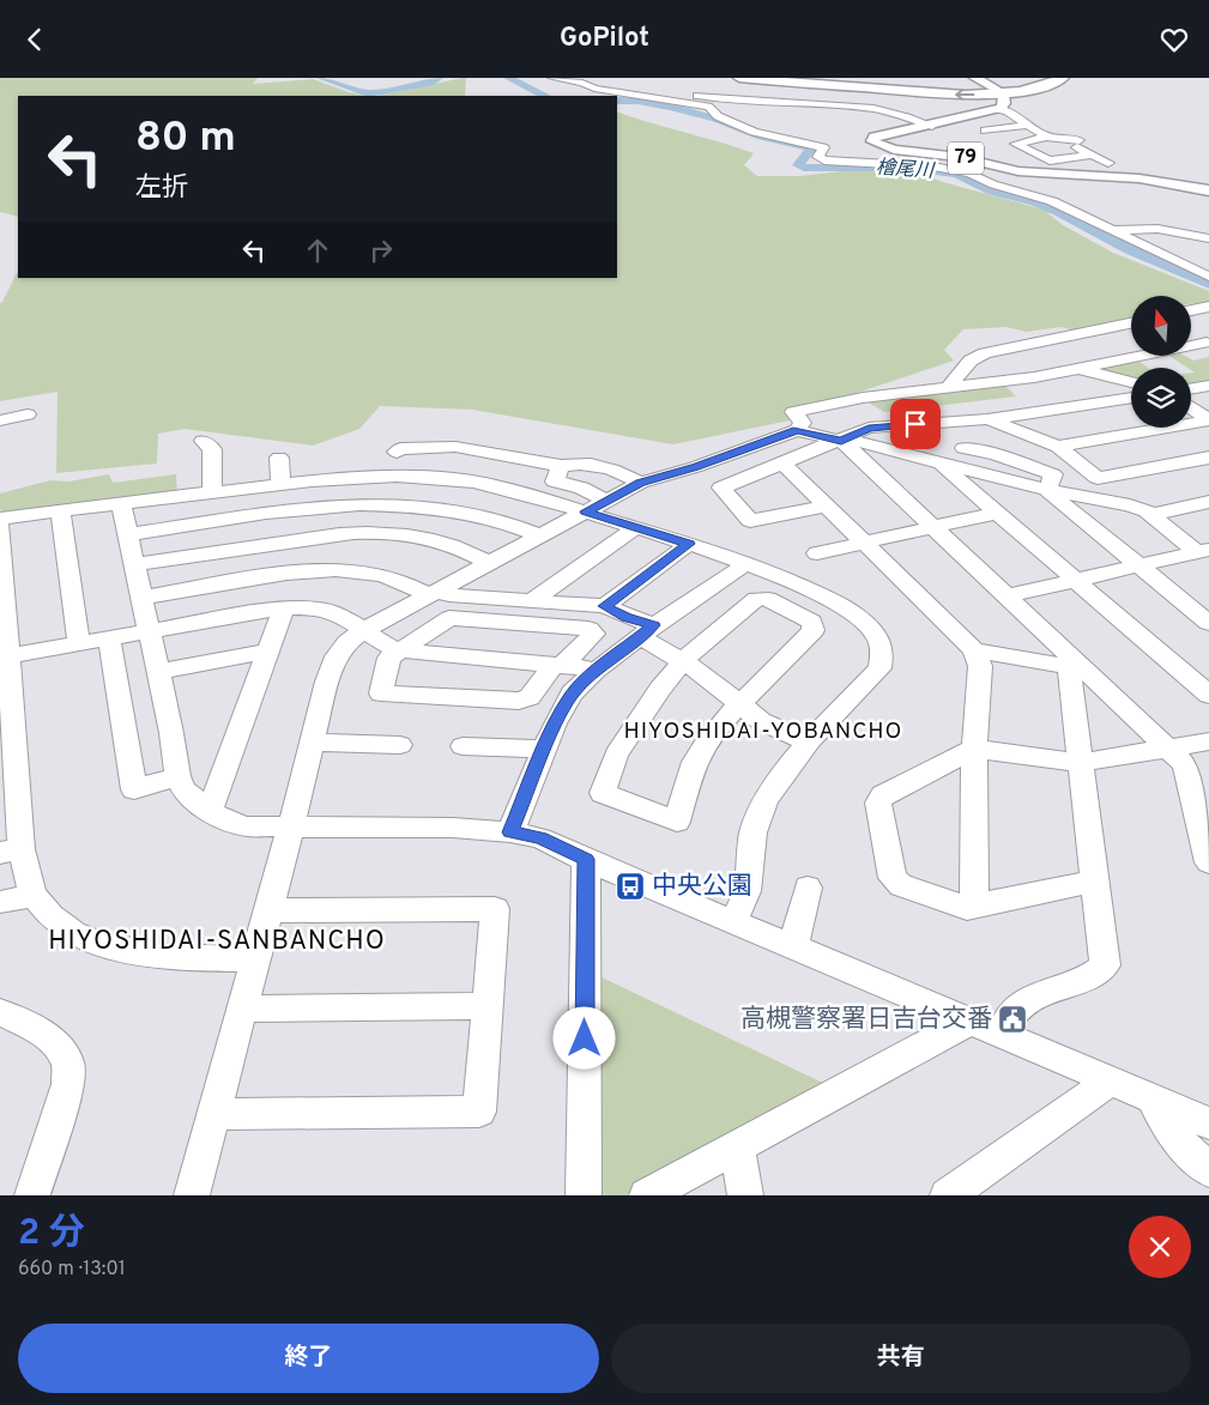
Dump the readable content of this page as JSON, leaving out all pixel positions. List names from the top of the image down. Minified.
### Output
{"streets":{"main road":["79"]},"districts":["HIYOSHIDAI-YOBANCHO","HIYOSHIDAI-SANBANCHO"],"water":["檜尾川"],"places":{"bus stop":["中央公園"],"public building":["高槻警察署日吉台交番"]},"north":"top","page":{"header":"GoPilot","turn":["80 m","左折"],"heading":["2 分","660 m · 13:01"],"buttons":["終了","共有"]}}
